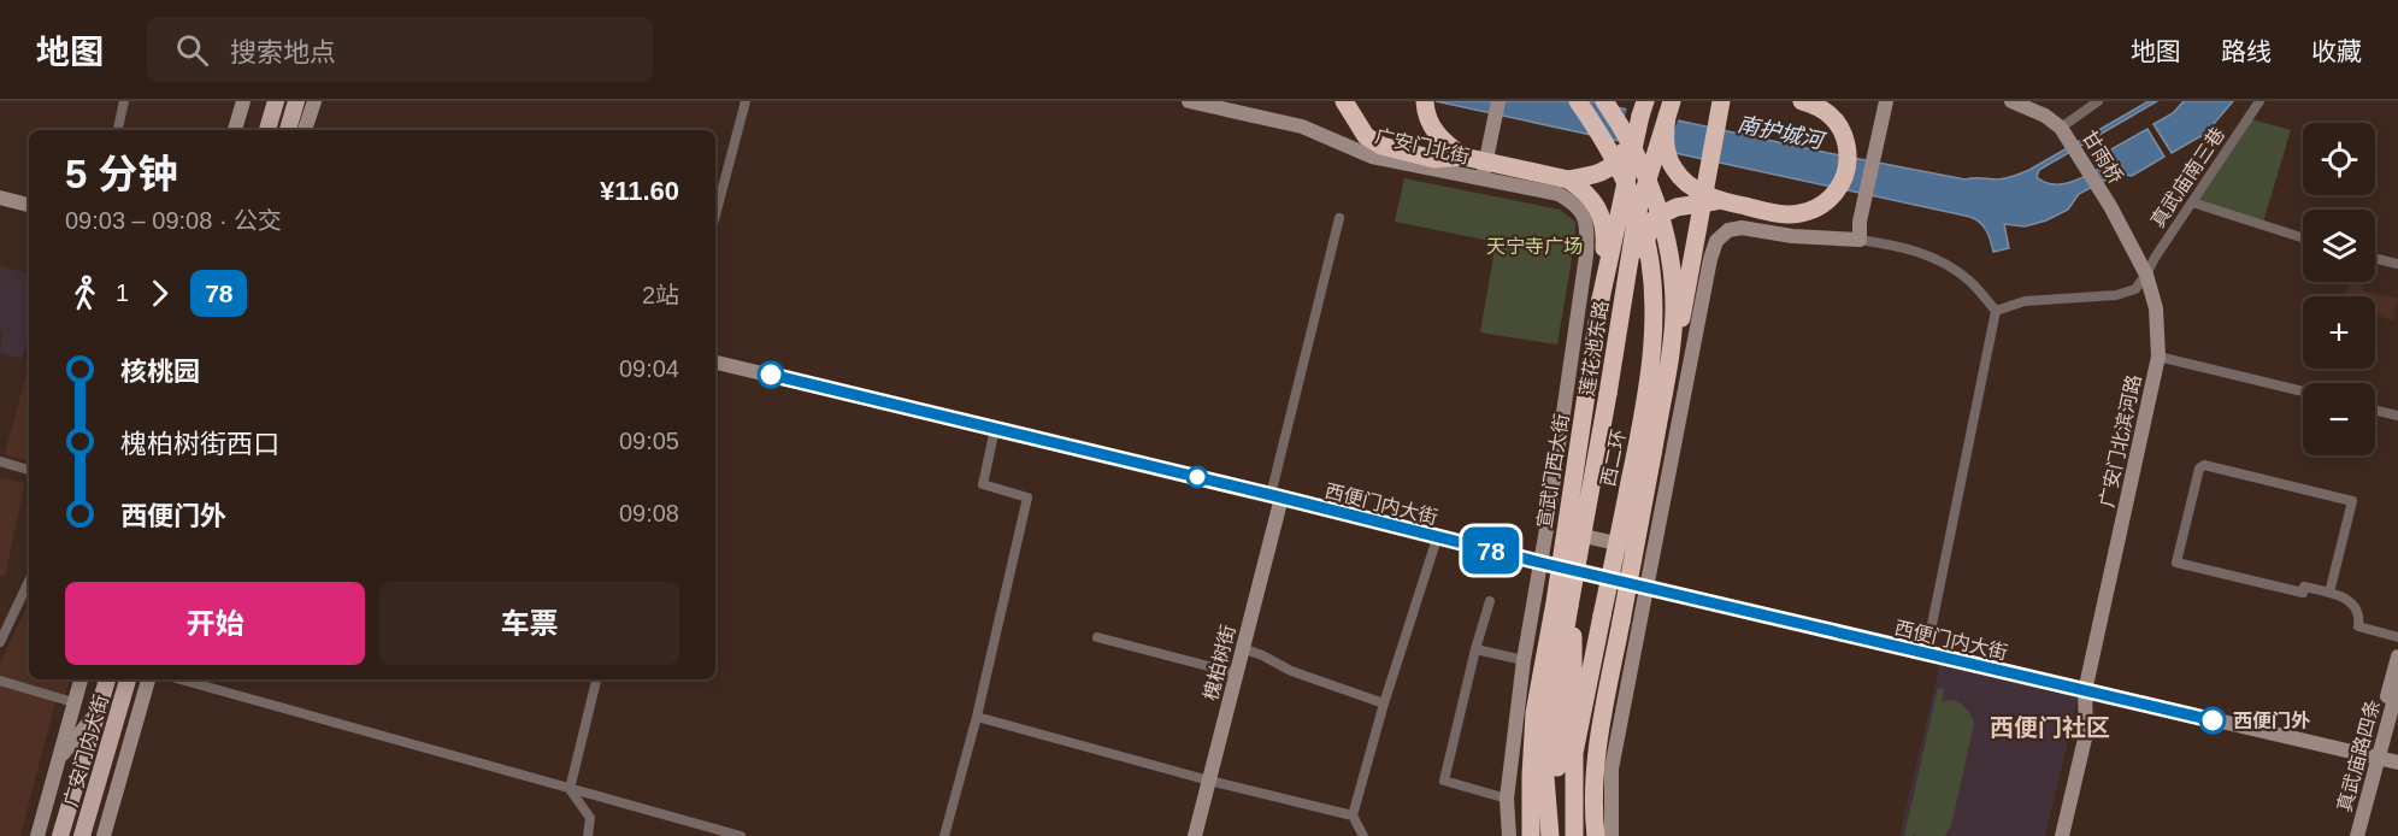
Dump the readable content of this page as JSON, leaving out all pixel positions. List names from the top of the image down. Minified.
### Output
{"streets":{"highway":["莲花池东路","西二环","宣武门西大街"],"main road":["广安门内大街"],"street":["广安门北街","甘雨桥","真武庙南三巷","广安门北滨河路","西便门内大街","槐柏树街","真武庙路四条"]},"crossings":[["广安门北街","宣武门西大街"],["甘雨桥","广安门北滨河路"],["真武庙南三巷","广安门北滨河路"],["广安门北滨河路","西便门内大街"],["宣武门西大街","西便门内大街"],["西便门内大街","槐柏树街"],["西便门内大街","真武庙路四条"]],"districts":["西便门社区"],"water":["南护城河"],"parks":["天宁寺广场"],"places":["西便门外"],"lines":["bus line 78"],"page":{"header":"地图","search":"搜索地点","nav":["地图","路线","收藏"],"on_map":"78","map_buttons":["+","−"],"heading":["5 分钟","09:03 – 09:08 · 公交","¥11.60"],"legs":["1","78","2站"],"list":[{"name":"核桃园","value":"09:04"},{"name":"槐柏树街西口","value":"09:05"},{"name":"西便门外","value":"09:08"}],"buttons":["开始","车票"]}}
